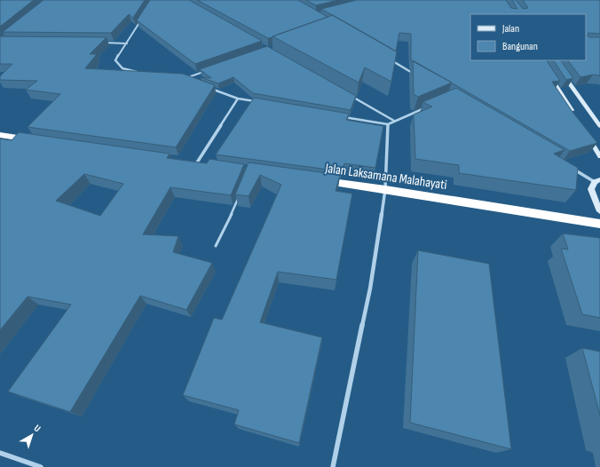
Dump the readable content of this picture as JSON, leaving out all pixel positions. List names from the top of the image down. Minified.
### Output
{"streets":{"highway":["Jalan Laksamana Malahayati"]},"legend":["Jalan","Bangunan"],"north":"top right"}
